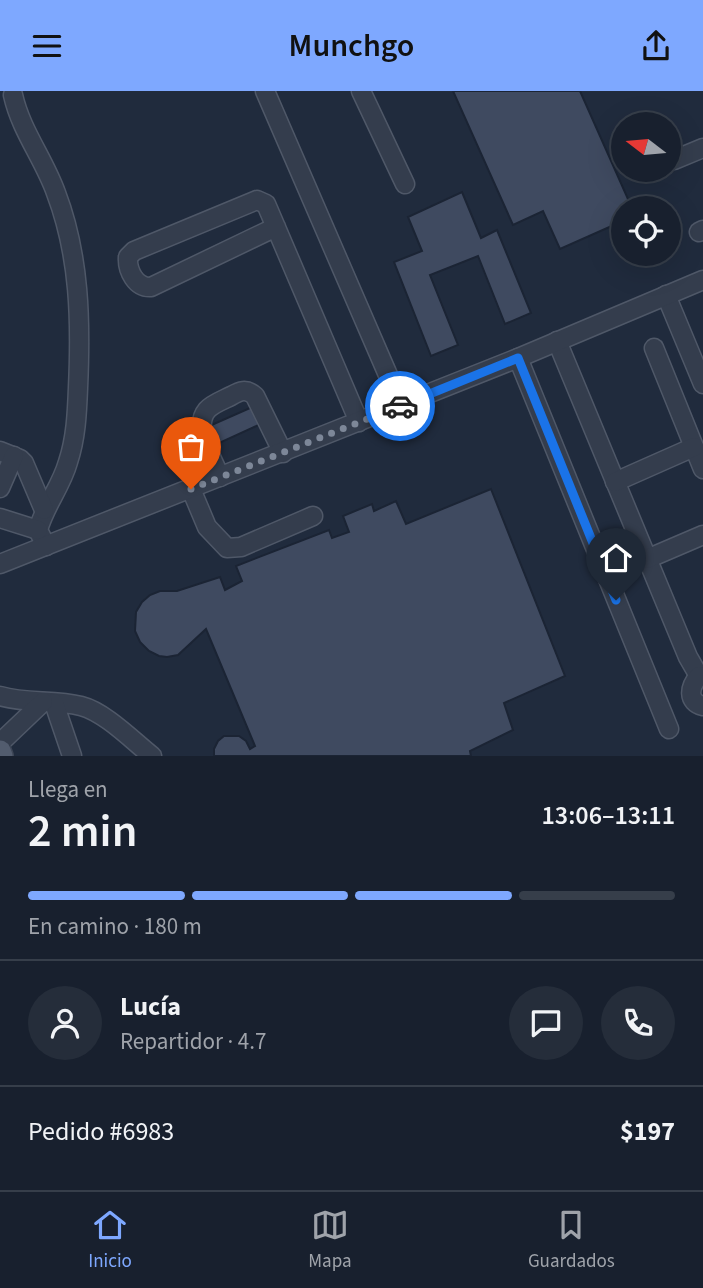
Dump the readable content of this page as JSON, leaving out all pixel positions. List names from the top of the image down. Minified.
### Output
{"north":"left","page":{"header":"Munchgo","heading":["2 min","Llega en","13:06–13:11"],"panel":["Lucía","Repartidor · 4.7","Pedido #6983","$197"],"bar":"En camino · 180 m","tabs":["Inicio","Mapa","Guardados"]}}
